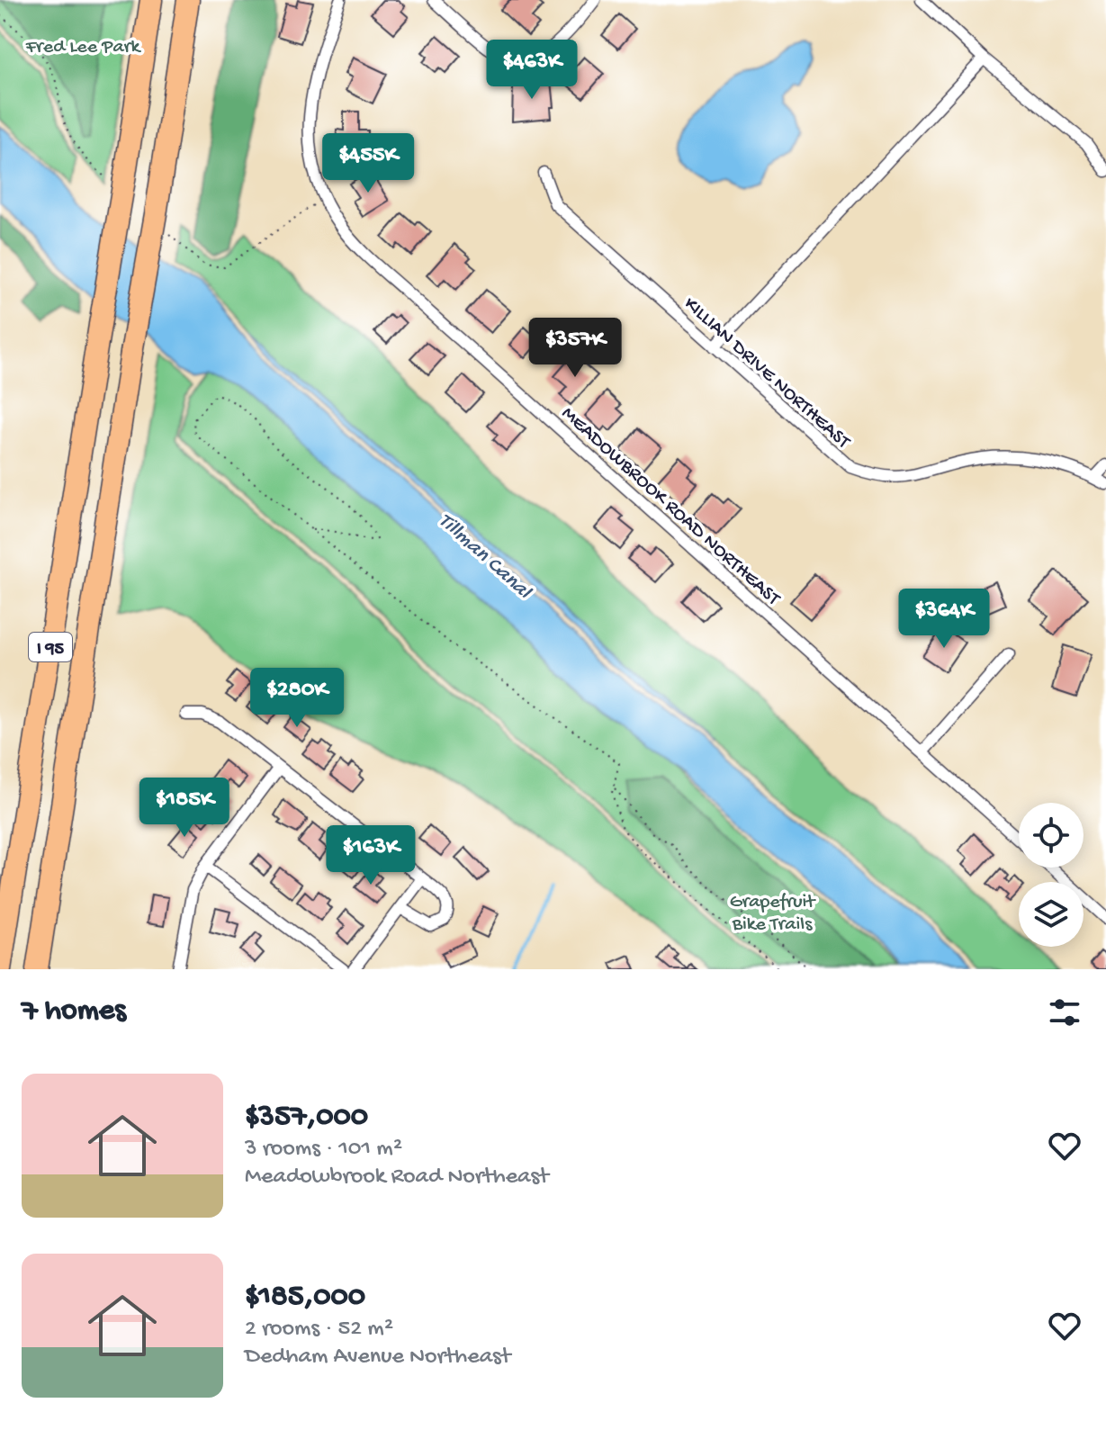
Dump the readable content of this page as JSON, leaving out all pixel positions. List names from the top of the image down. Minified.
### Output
{"streets":{"highway":["I 95"],"street":["KILLIAN DRIVE NORTHEAST","MEADOWBROOK ROAD NORTHEAST"]},"water":["Tillman Canal"],"parks":["Fred Lee Park","Grapefruit Bike Trails"],"page":{"price":["$463K","$455K","$357K","$364K","$280K","$185K","$163K"],"heading":"7 homes","list":[{"name":"$357,000","note":"3 rooms · 101 m² · Meadowbrook Road Northeast"},{"name":"$185,000","note":"2 rooms · 52 m² · Dedham Avenue Northeast"}]}}
